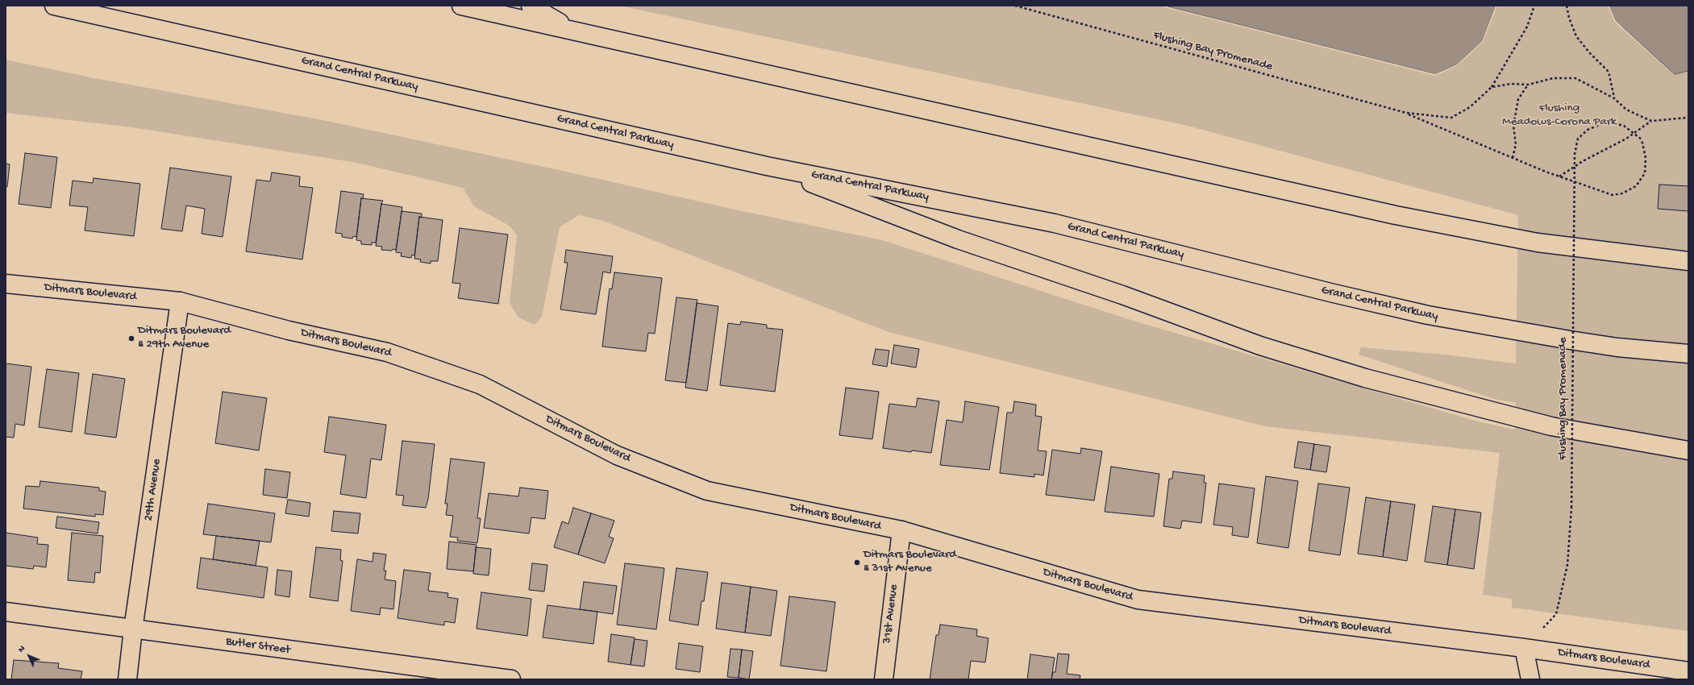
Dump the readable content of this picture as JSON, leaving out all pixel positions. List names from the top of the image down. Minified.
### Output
{"streets":{"main road":["Grand Central Parkway","Ditmars Boulevard","29th Avenue","31st Avenue","Butler Street"],"path":["Flushing Bay Promenade"]},"crossings":[["Ditmars Boulevard","29th Avenue"],["Ditmars Boulevard","31st Avenue"],["29th Avenue","Butler Street"]],"parks":["Flushing Meadows-Corona Park"],"places":["Ditmars Boulevard & 29th Avenue","Ditmars Boulevard & 31st Avenue"],"north":"top left"}
